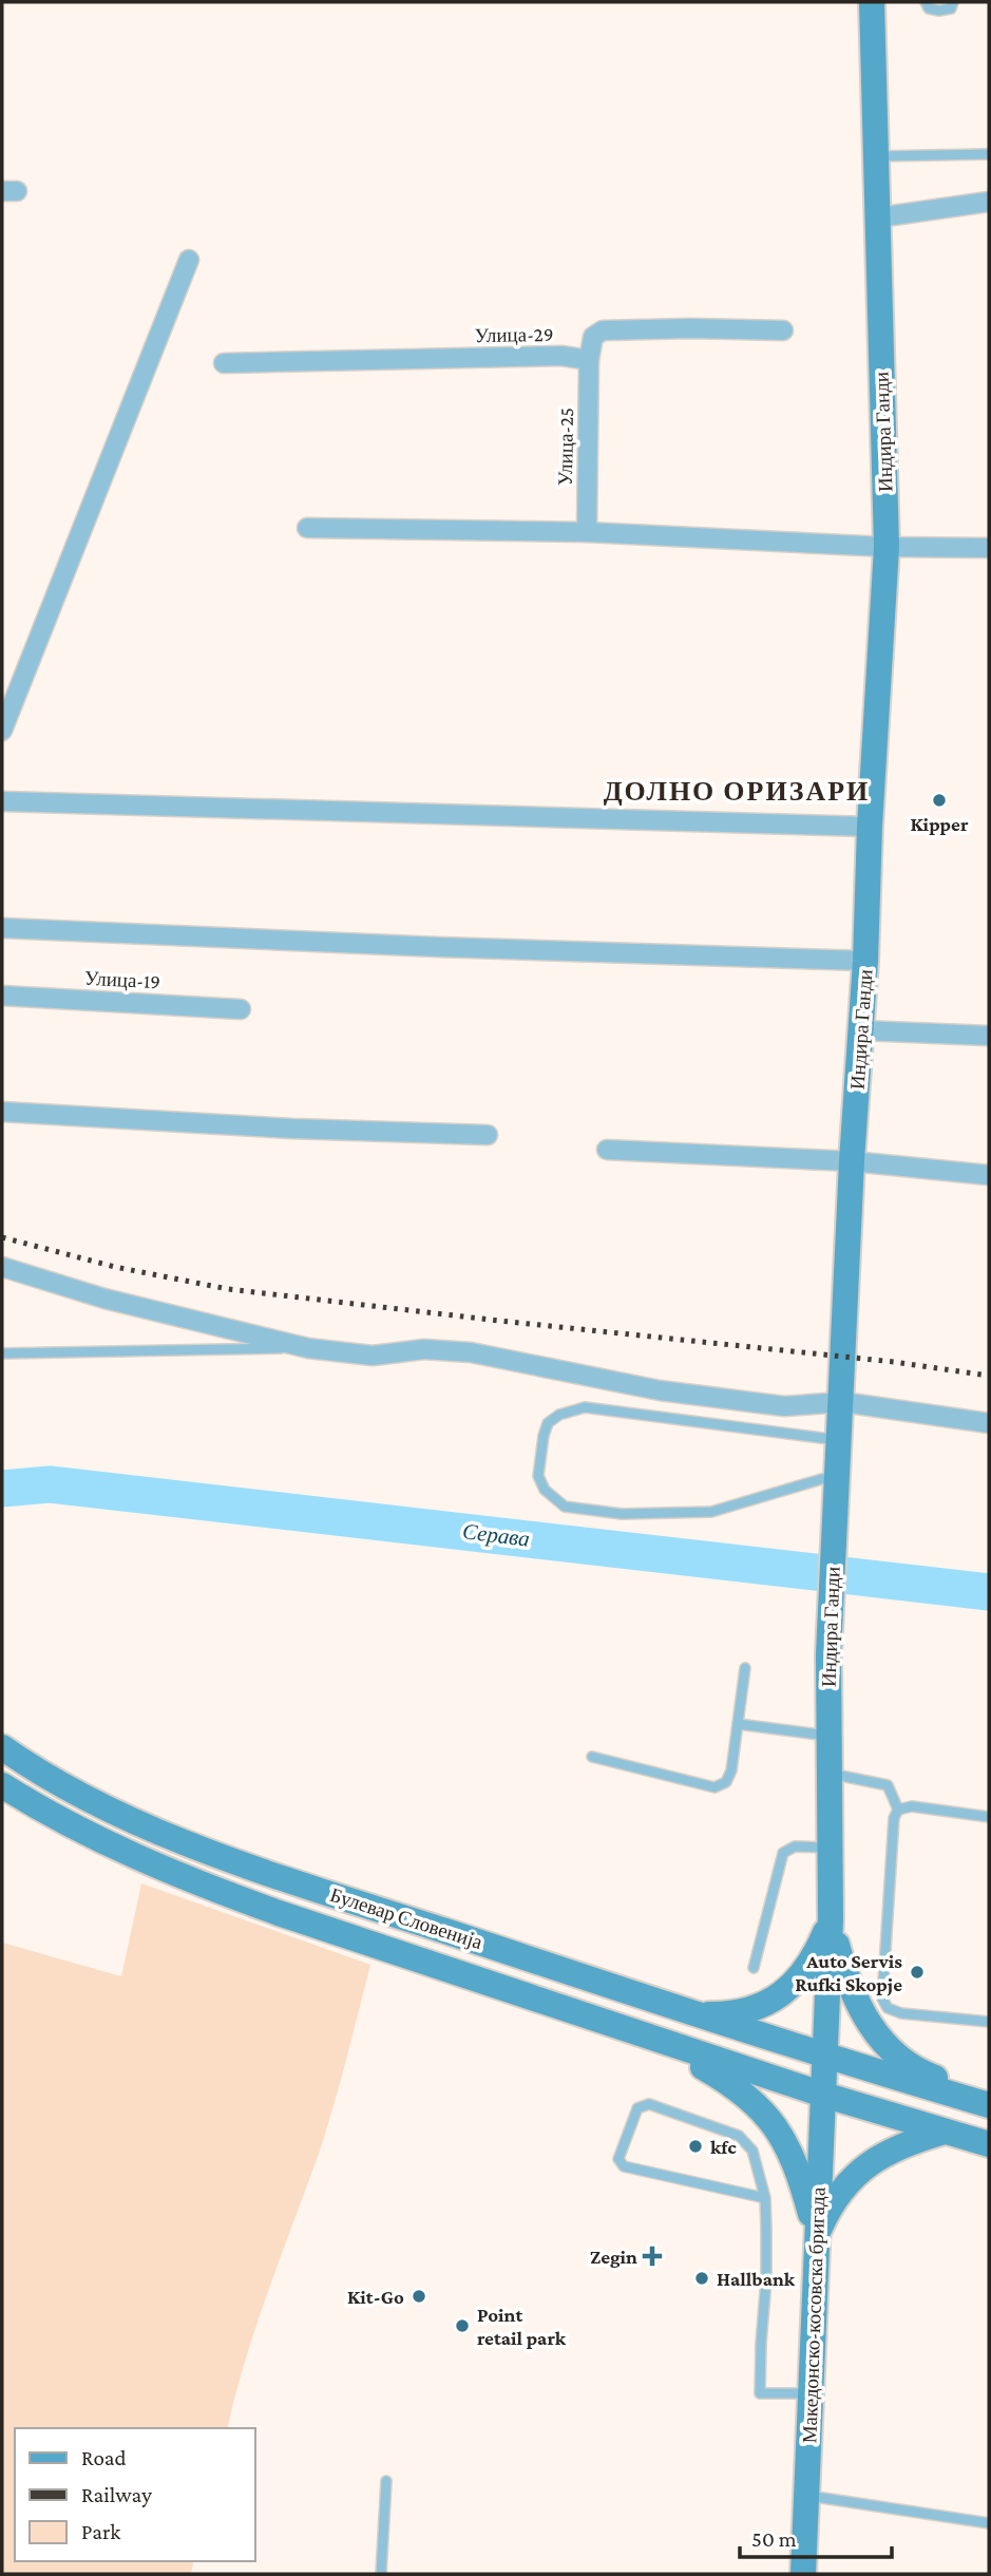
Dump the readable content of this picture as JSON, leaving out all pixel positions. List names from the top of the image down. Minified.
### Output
{"streets":{"street":["Улица-29","Индира Ганди","Улица-25","Улица-19","Булевар Словенија","Македонско-косовска бригада"]},"crossings":[["Улица-29","Улица-25"],["Индира Ганди","Булевар Словенија"],["Индира Ганди","Македонско-косовска бригада"],["Булевар Словенија","Македонско-косовска бригада"]],"districts":["ДОЛНО ОРИЗАРИ"],"water":["Серава"],"places":{"other":["Kipper","Auto Servis Rufki Skopje","kfc","Hallbank","Kit-Go","Point retail park"],"health":["Zegin"]},"legend":["Road","Railway","Park"],"scale_bar":"50 m"}
